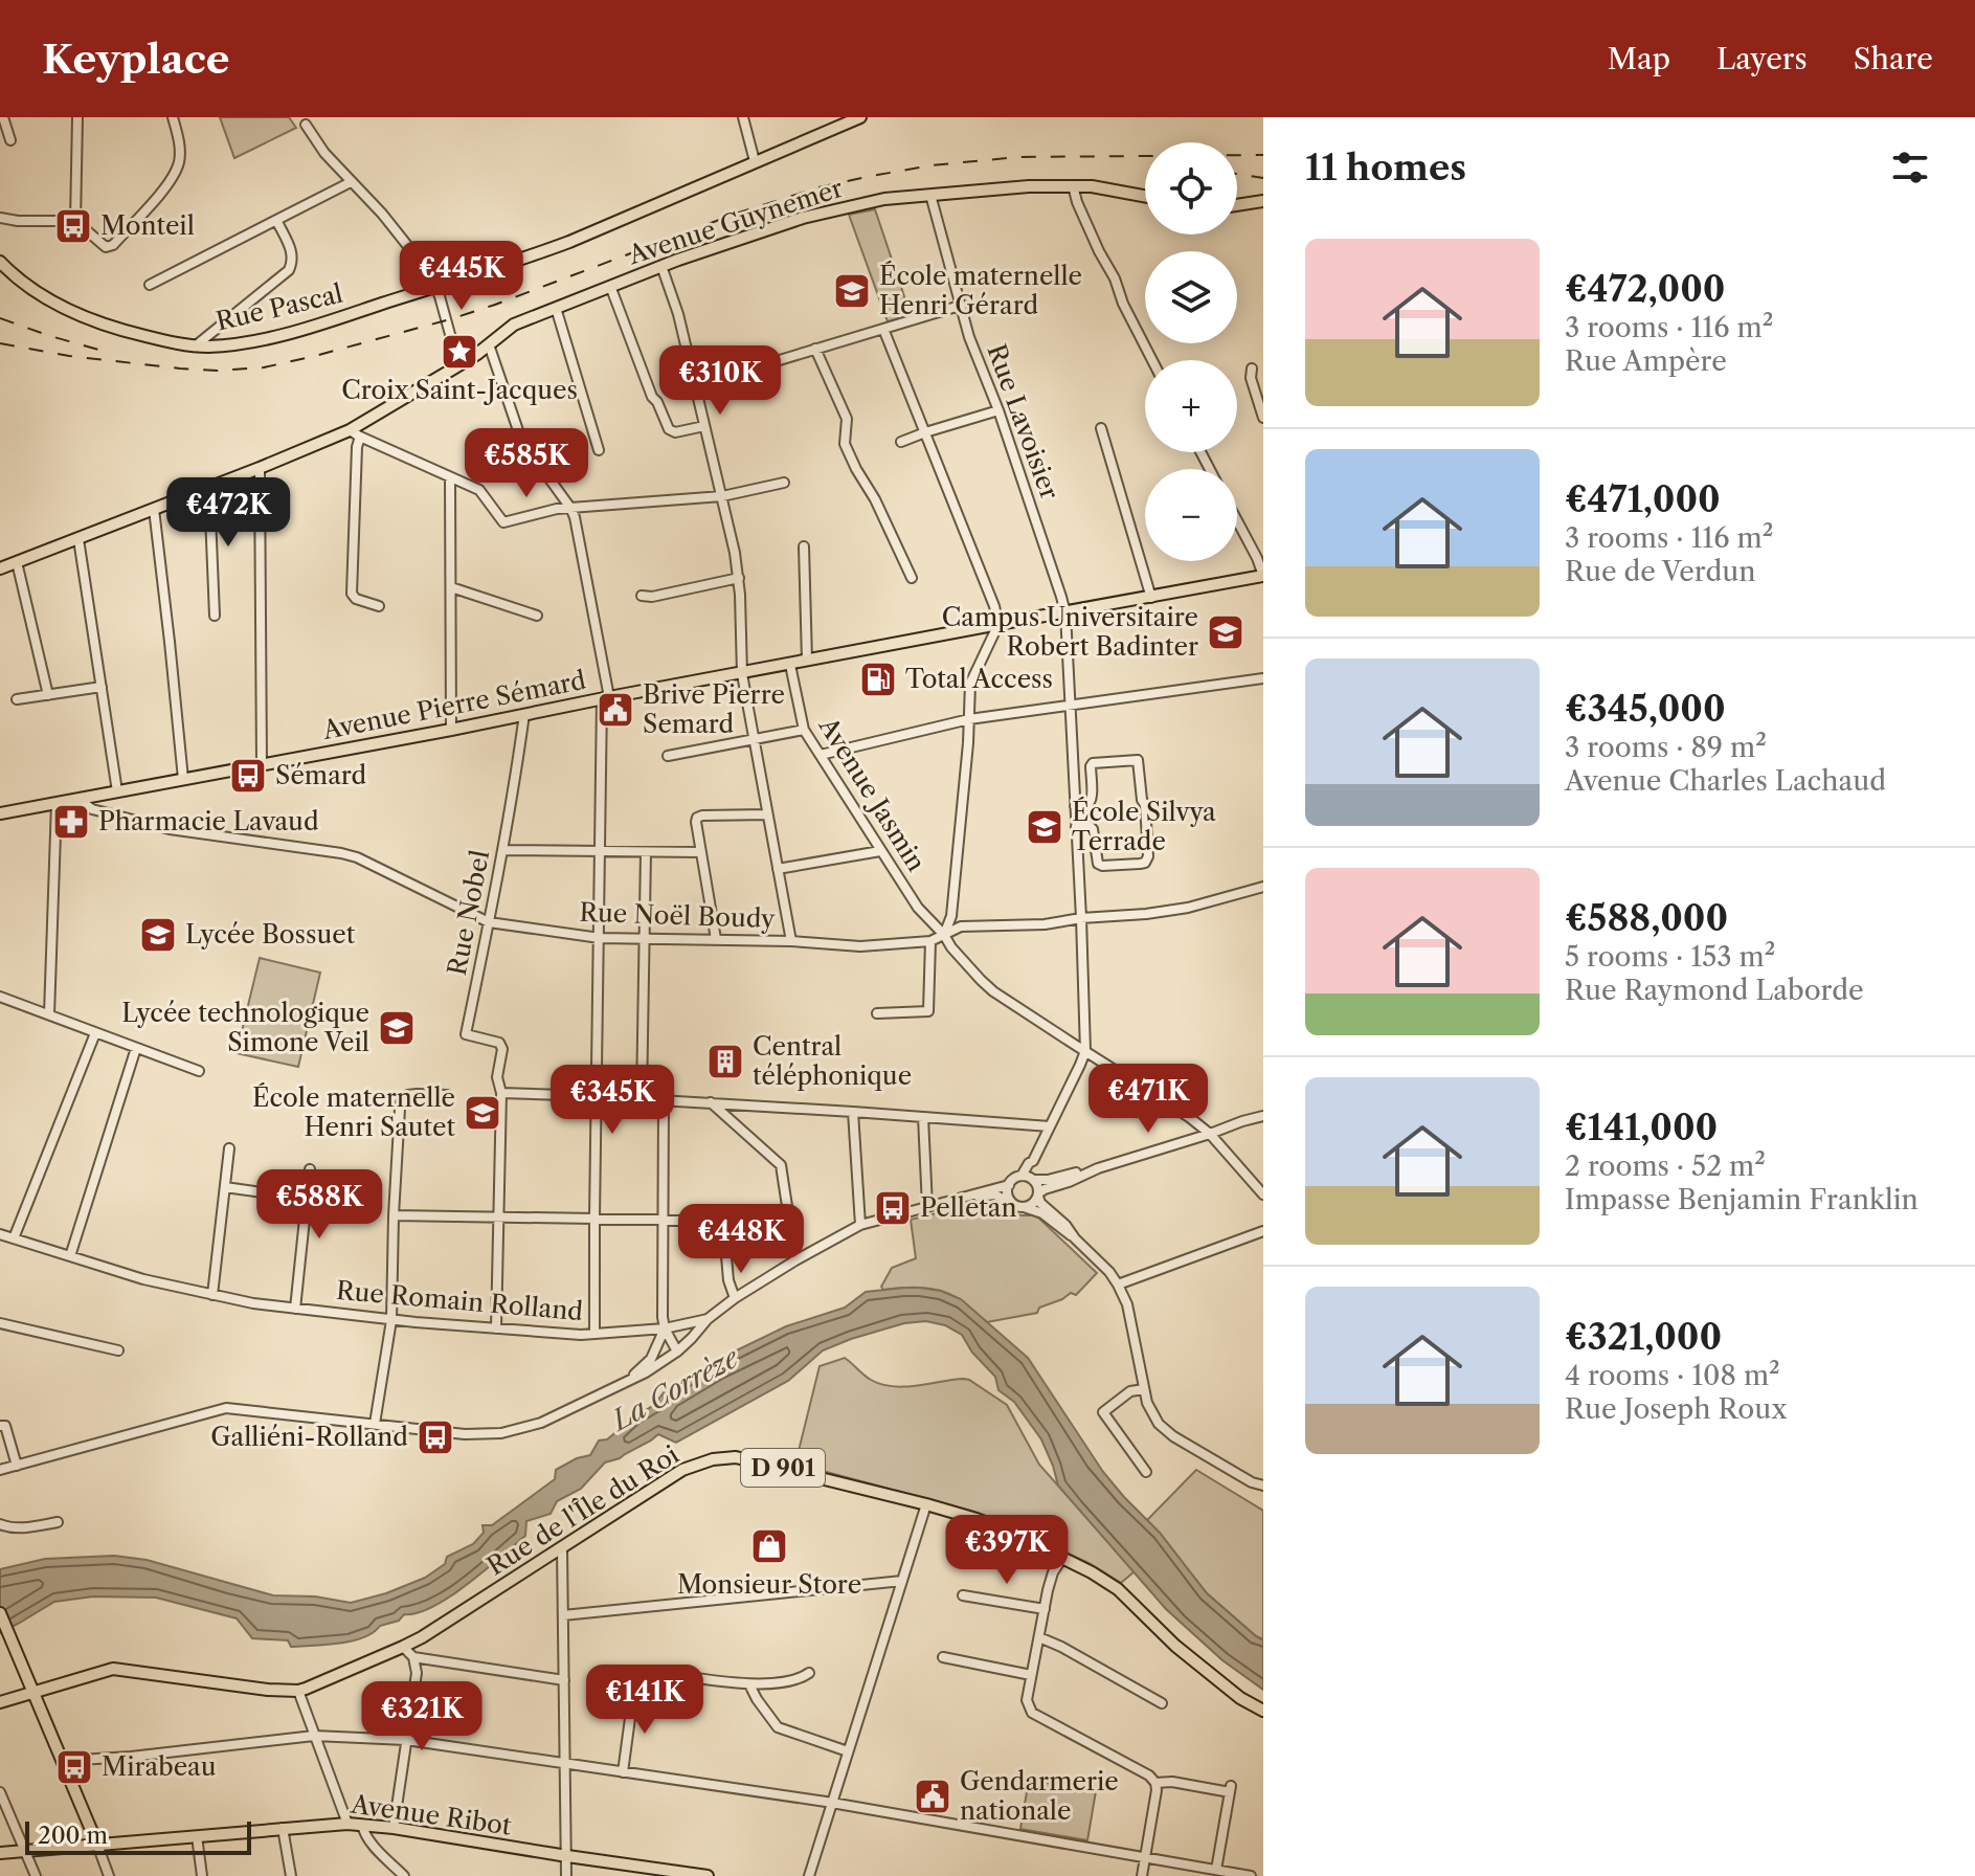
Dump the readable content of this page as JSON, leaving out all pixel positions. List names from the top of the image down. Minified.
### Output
{"streets":{"main road":["Avenue Guynemer","Rue Pascal","Avenue Pierre Sémard","D 901","Rue de l'Île du Roi","Avenue Ribot"],"street":["Rue Lavoisier","Avenue Jasmin","Rue Nobel","Rue Noël Boudy","Rue Romain Rolland"]},"crossings":[["Avenue Guynemer","Rue Lavoisier"],["Rue Lavoisier","Avenue Pierre Sémard"],["Rue Lavoisier","Avenue Jasmin"],["Rue Lavoisier","Rue Noël Boudy"],["Avenue Pierre Sémard","Avenue Jasmin"],["Avenue Pierre Sémard","Rue Nobel"],["Avenue Pierre Sémard","Rue Noël Boudy"],["Avenue Jasmin","Rue Noël Boudy"],["Rue Nobel","Rue Noël Boudy"],["D 901","Rue de l'Île du Roi"]],"water":["La Corrèze"],"places":{"bus stop":["Monteil","Sémard","Pelletan","Galliéni-Rolland","Mirabeau"],"school or university":["École maternelle Henri Gérard","Campus Universitaire Robert Badinter","École Silvya Terrade","Lycée Bossuet","Lycée technologique Simone Veil","École maternelle Henri Sautet"],"place":["Croix Saint-Jacques"],"fuel station":["Total Access"],"public building":["Brive Pierre Semard","Gendarmerie nationale"],"pharmacy":["Pharmacie Lavaud"],"building":["Central téléphonique"],"shop":["Monsieur Store"]},"scale_bar":"200 m","page":{"header":"Keyplace","nav":["Map","Layers","Share"],"heading":"11 homes","map_buttons":["+","−"],"list":[{"name":"€472,000","note":"3 rooms · 116 m² · Rue Ampère"},{"name":"€471,000","note":"3 rooms · 116 m² · Rue de Verdun"},{"name":"€345,000","note":"3 rooms · 89 m² · Avenue Charles Lachaud"},{"name":"€588,000","note":"5 rooms · 153 m² · Rue Raymond Laborde"},{"name":"€141,000","note":"2 rooms · 52 m² · Impasse Benjamin Franklin"},{"name":"€321,000","note":"4 rooms · 108 m² · Rue Joseph Roux"}],"price":["€445K","€310K","€585K","€472K","€471K","€345K","€588K","€448K","€397K","€141K","€321K"],"scale":"200 m"}}
